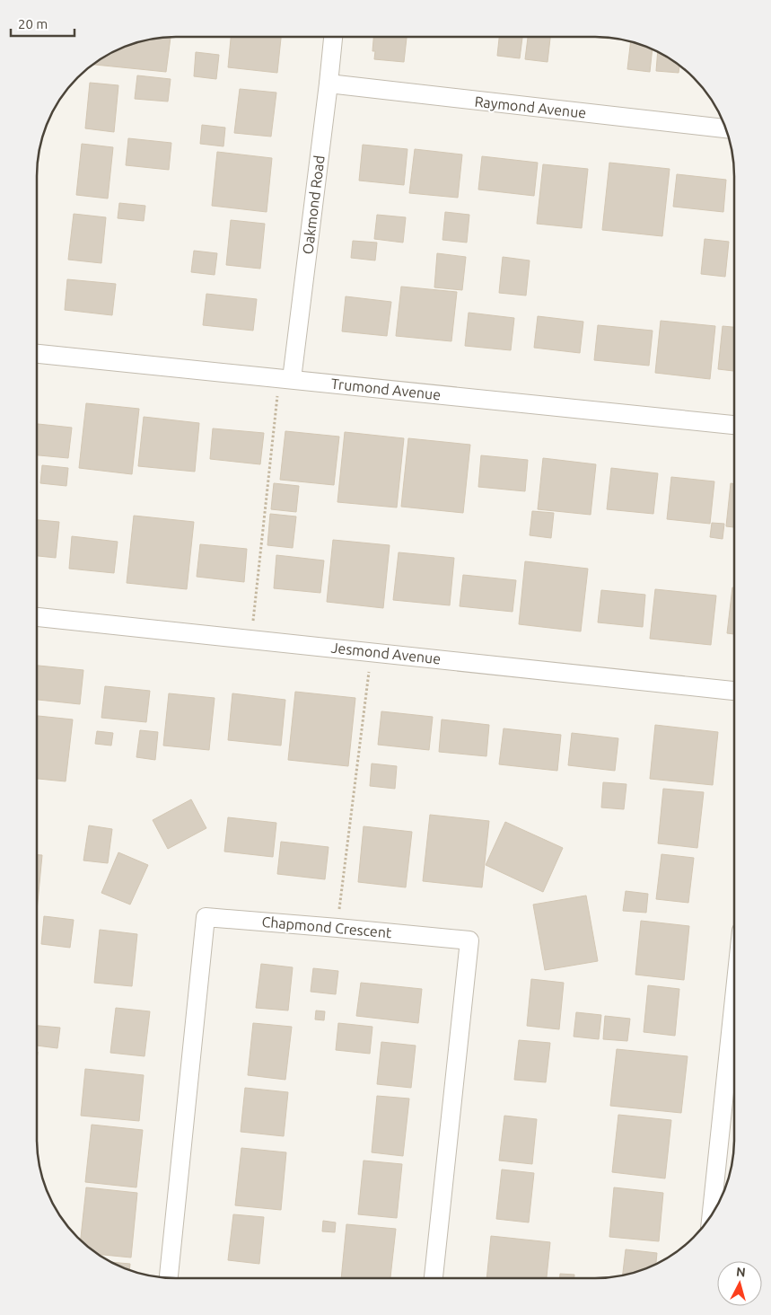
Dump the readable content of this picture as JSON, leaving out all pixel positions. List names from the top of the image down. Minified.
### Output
{"streets":{"street":["Raymond Avenue","Oakmond Road","Trumond Avenue","Jesmond Avenue","Chapmond Crescent"]},"crossings":[["Raymond Avenue","Oakmond Road"],["Oakmond Road","Trumond Avenue"]],"scale_bar":"20 m","north":"top"}
